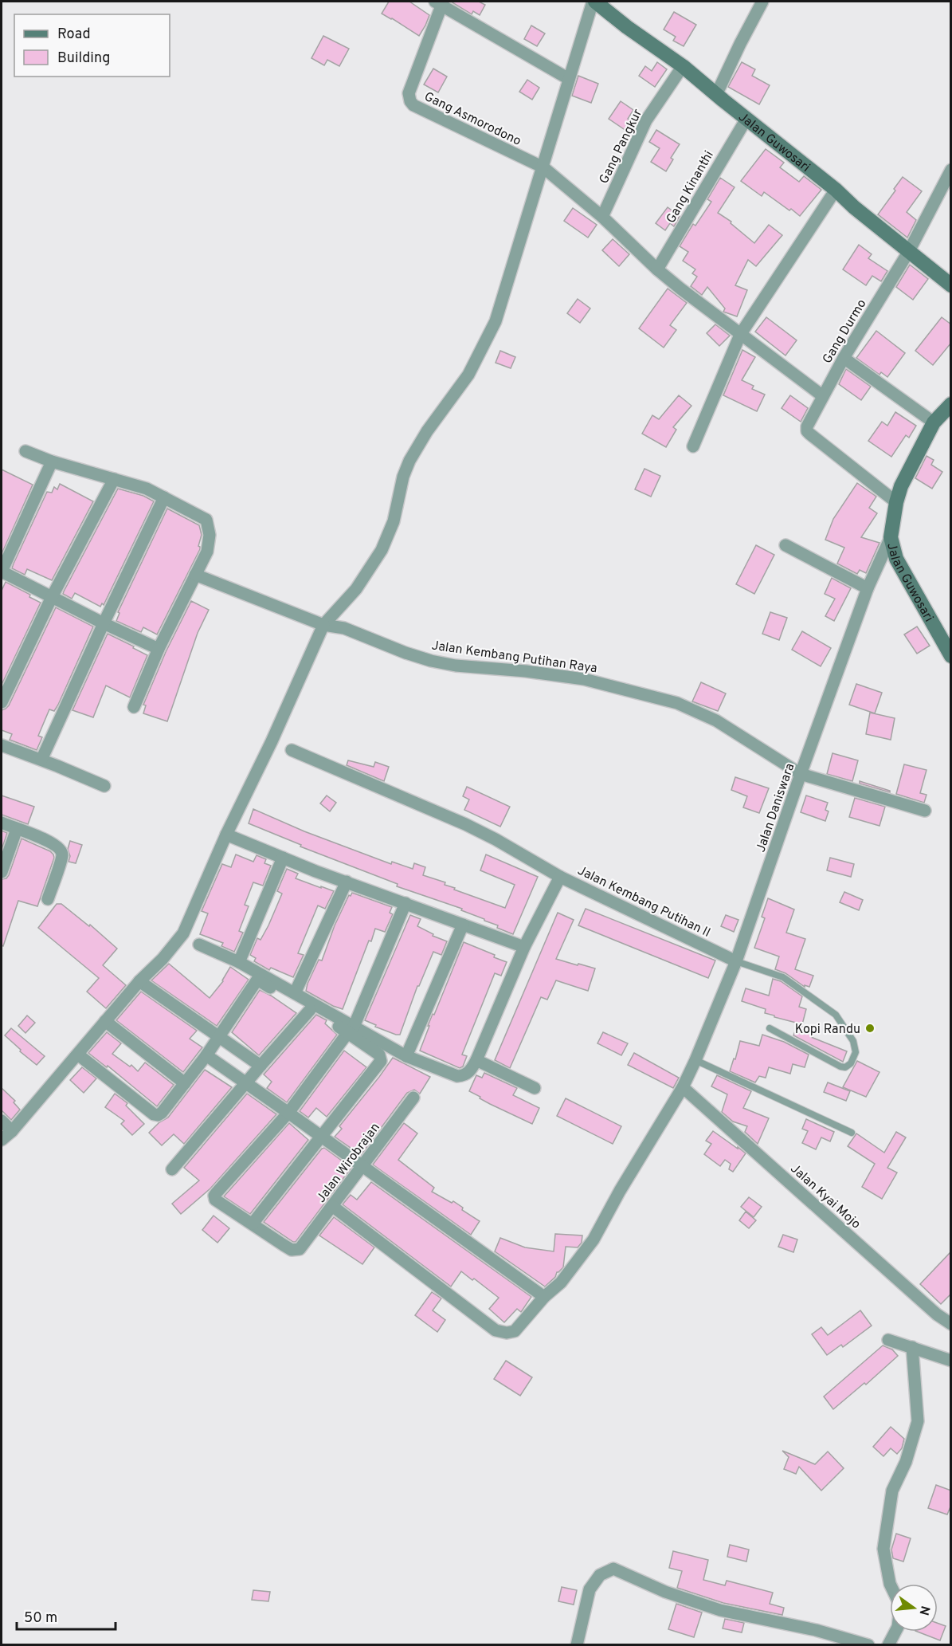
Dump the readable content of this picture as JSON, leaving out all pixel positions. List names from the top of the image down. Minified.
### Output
{"streets":{"street":["Gang Asmorodono","Jalan Guwosari","Gang Pangkur","Gang Kinanthi","Gang Durmo","Jalan Kembang Putihan Raya","Jalan Daniswara","Jalan Kembang Putihan II","Jalan Wirobrajan","Jalan Kyai Mojo"]},"crossings":[["Jalan Guwosari","Gang Pangkur"],["Jalan Guwosari","Gang Kinanthi"],["Jalan Guwosari","Gang Durmo"],["Jalan Guwosari","Jalan Daniswara"],["Jalan Kembang Putihan Raya","Jalan Daniswara"],["Jalan Daniswara","Jalan Kembang Putihan II"],["Jalan Daniswara","Jalan Wirobrajan"],["Jalan Daniswara","Jalan Kyai Mojo"]],"places":["Kopi Randu"],"legend":["Road","Building"],"scale_bar":"50 m","north":"right"}
